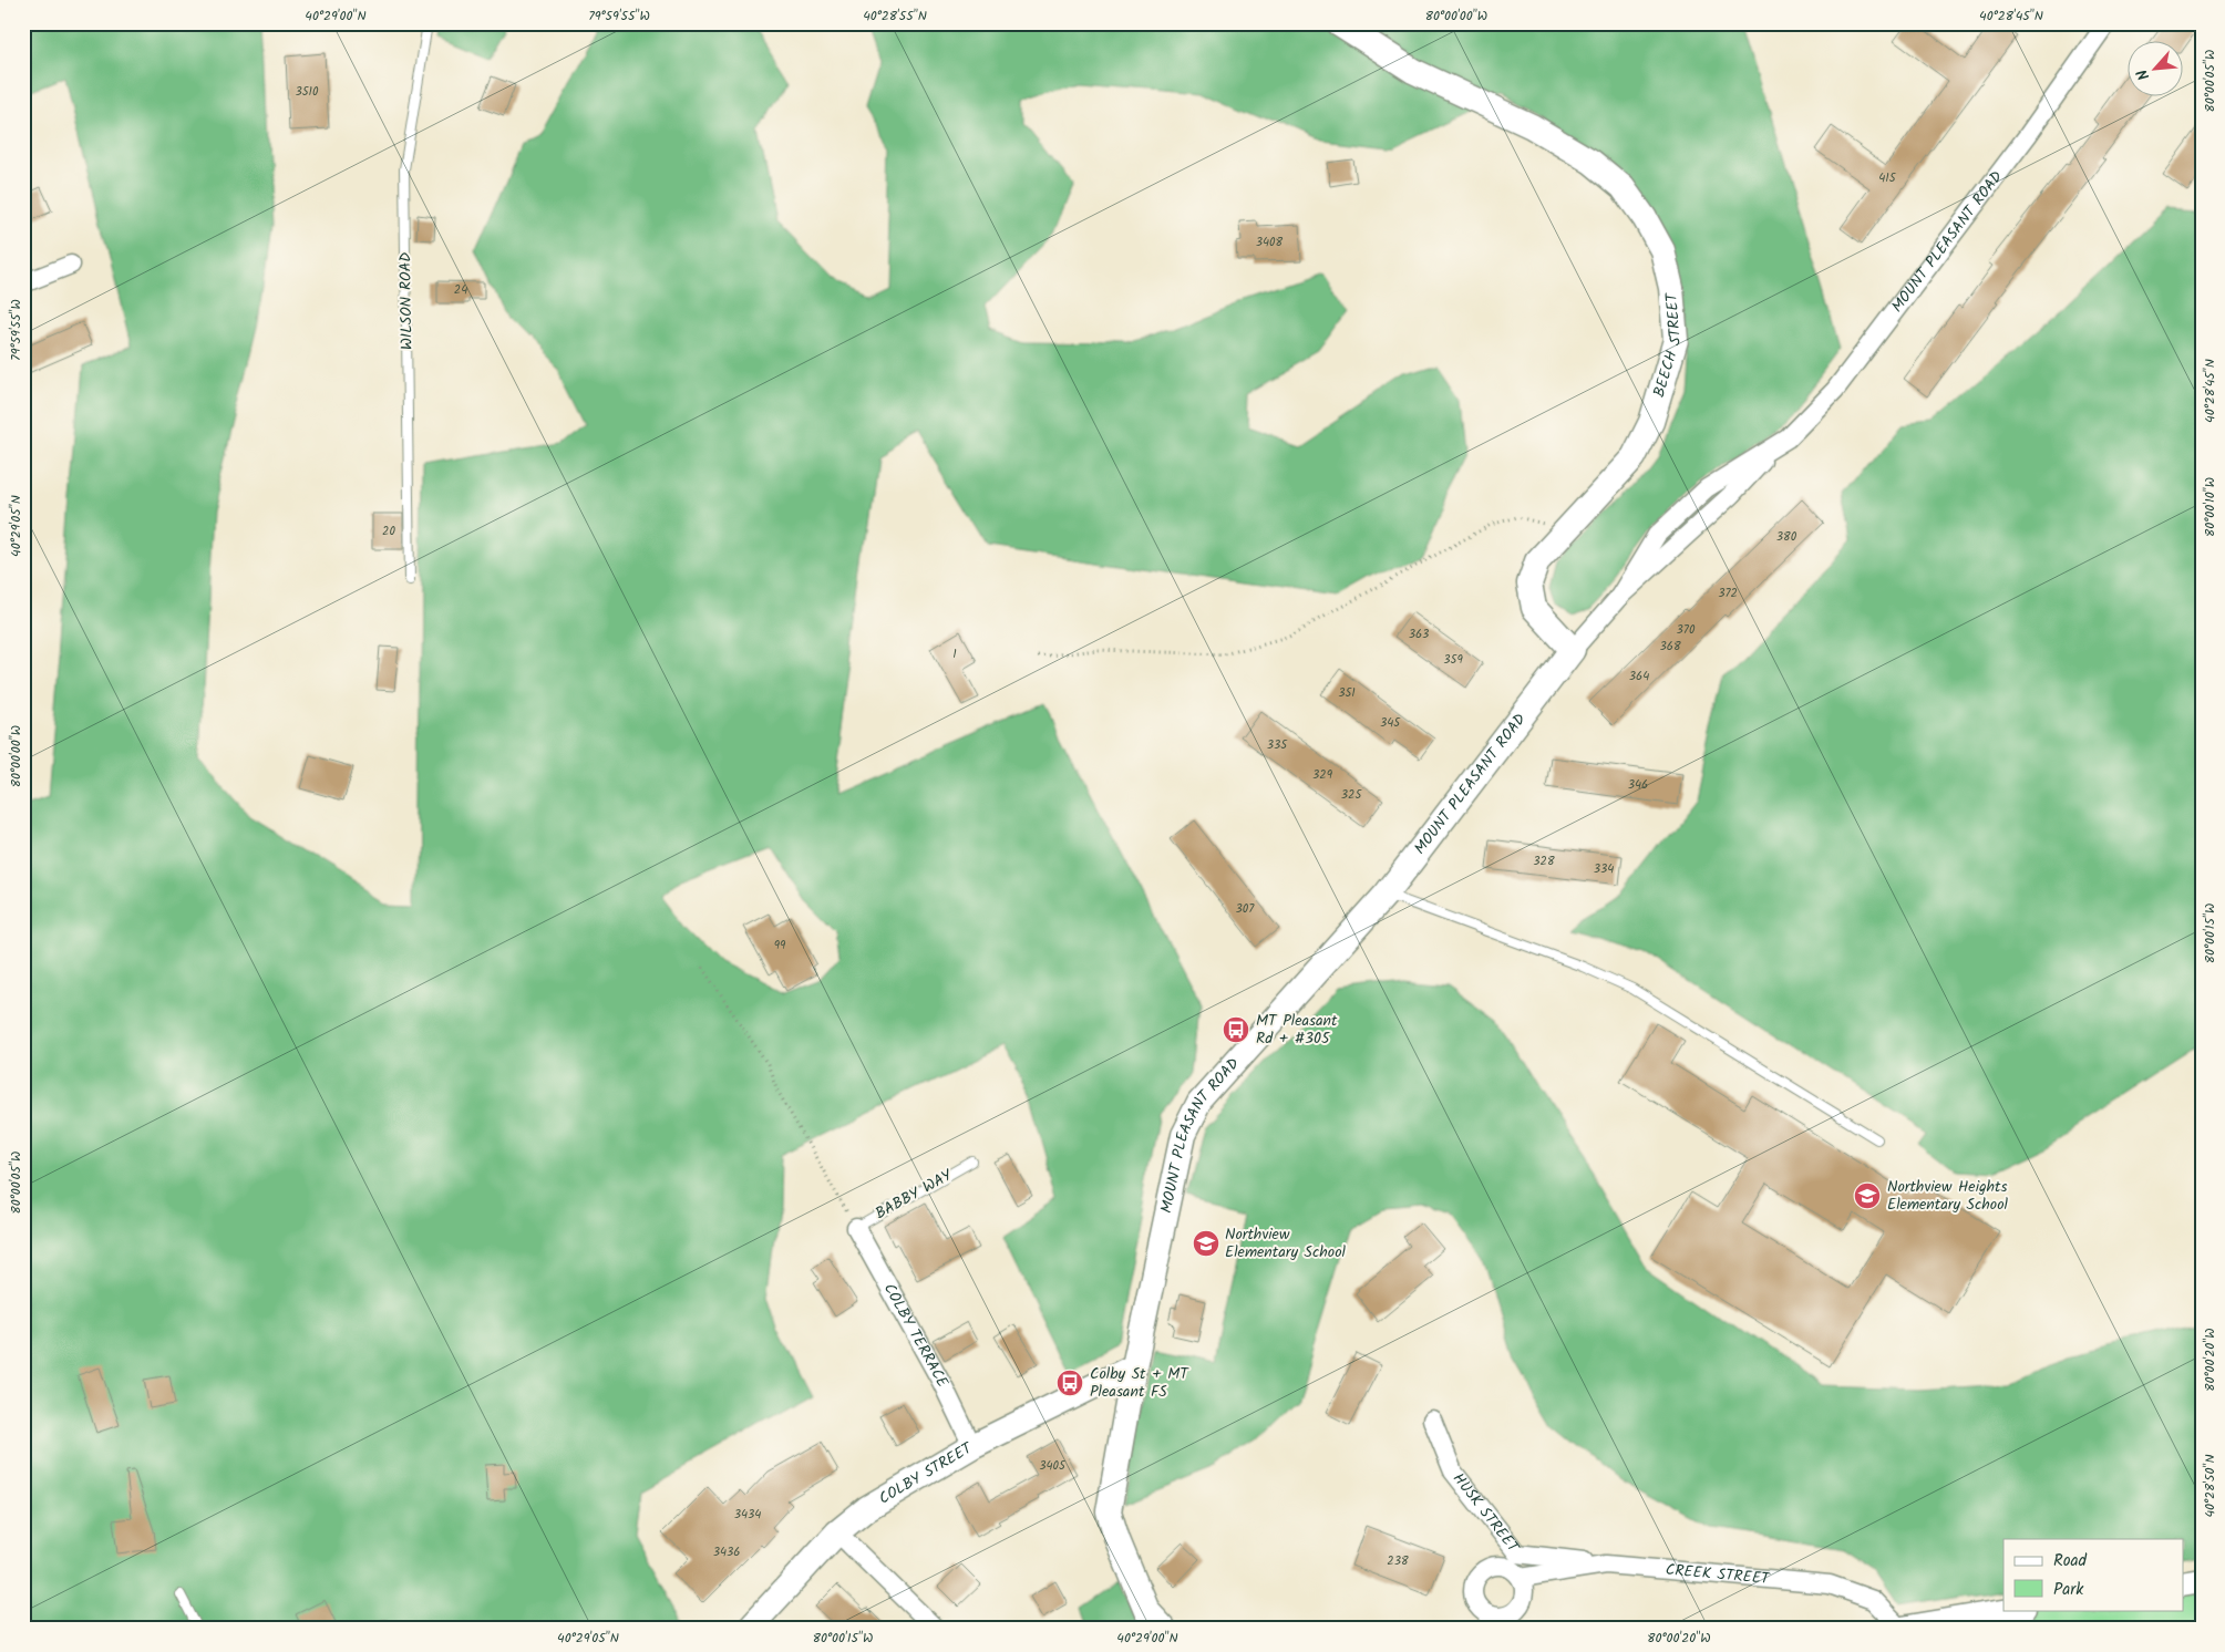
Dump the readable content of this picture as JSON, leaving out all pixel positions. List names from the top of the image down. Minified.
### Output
{"streets":{"street":["MOUNT PLEASANT ROAD","BEECH STREET","COLBY TERRACE","COLBY STREET","HUSK STREET","CREEK STREET"],"lane":["WILSON ROAD","BABBY WAY"]},"crossings":[["MOUNT PLEASANT ROAD","BEECH STREET"],["MOUNT PLEASANT ROAD","COLBY STREET"],["BABBY WAY","COLBY TERRACE"],["COLBY TERRACE","COLBY STREET"],["HUSK STREET","CREEK STREET"]],"places":{"bus stop":["MT Pleasant Rd + #305","Colby St + MT Pleasant FS"],"school or university":["Northview Heights Elementary School","Northview Elementary School"]},"house_numbers":["3510","415","3408","24","20","380","372","370","363","368","1","359","364","351","345","335","329","346","325","328","334","307","99","3405","3434","3436","238"],"legend":["Road","Park"],"north":"bottom left","coordinates":["40°29'00\"N","79°59'55\"W","40°28'55\"N","80°00'00\"W","40°28'45\"N","80°00'05\"W","80°00'10\"W","40°29'05\"N","80°00'15\"W","80°00'20\"W","40°28'50\"N"]}
